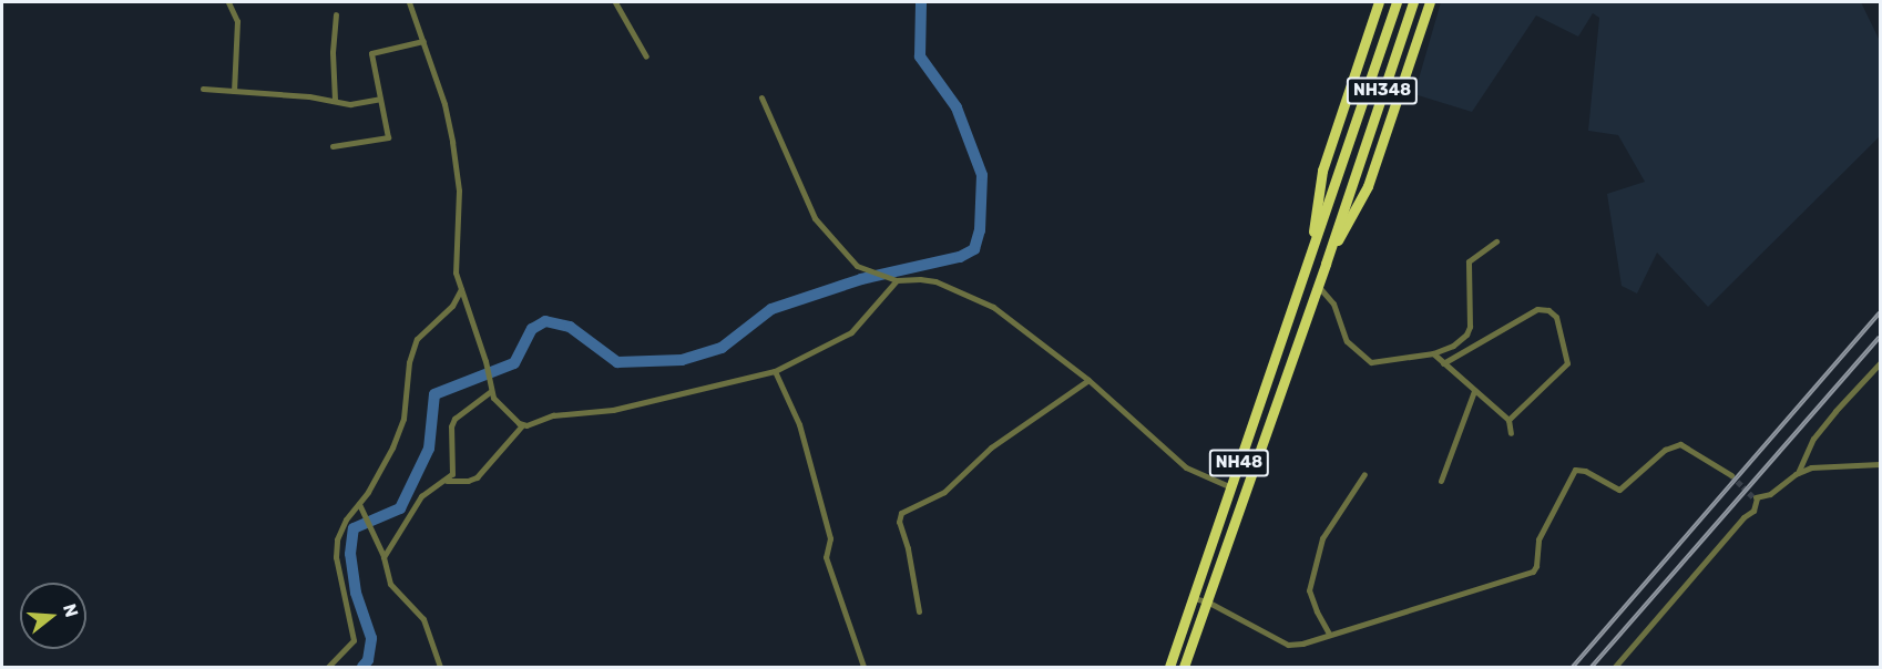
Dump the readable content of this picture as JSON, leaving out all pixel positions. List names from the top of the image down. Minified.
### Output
{"streets":{"highway":["NH348","NH48"]},"crossings":[["NH348","NH48"]],"north":"right"}
